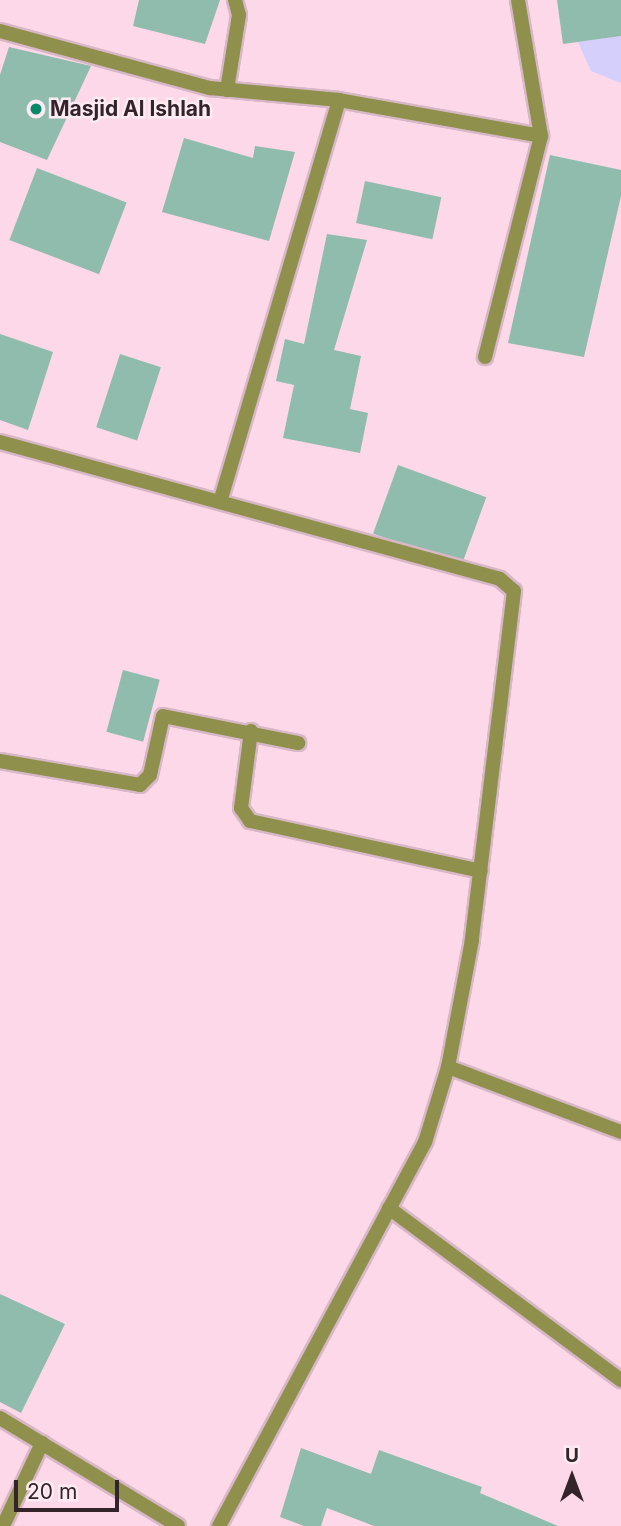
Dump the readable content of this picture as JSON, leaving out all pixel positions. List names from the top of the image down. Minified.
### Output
{"places":["Masjid Al Ishlah"],"scale_bar":"20 m","north":"top"}
